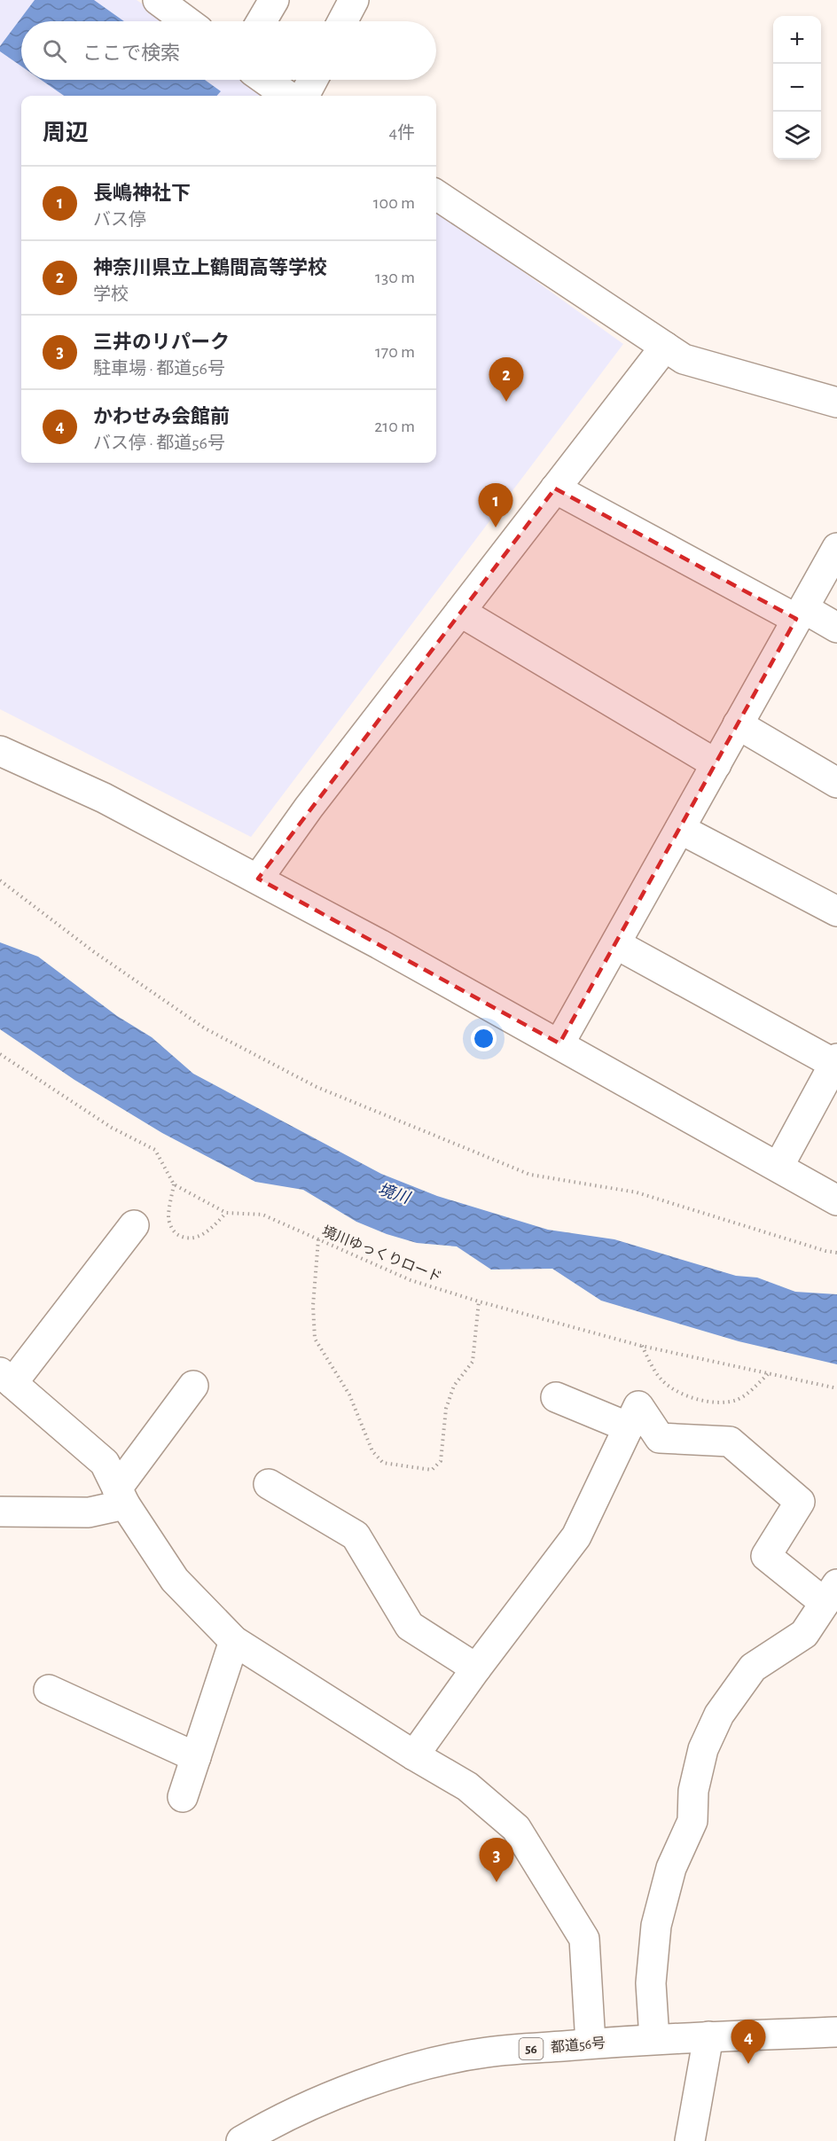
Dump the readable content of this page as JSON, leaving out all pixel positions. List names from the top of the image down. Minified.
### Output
{"streets":{"street":["都道56号","56"],"path":["境川ゆっくりロード"]},"water":["境川"],"page":{"map_buttons":["+","−"],"search":"ここで検索","heading":["周辺","4件"],"list":[{"mark":"1","name":"長嶋神社下","note":"バス停","value":"100 m"},{"mark":"2","name":"神奈川県立上鶴間高等学校","note":"学校","value":"130 m"},{"mark":"3","name":"三井のリパーク","note":"駐車場 · 都道56号","value":"170 m"},{"mark":"4","name":"かわせみ会館前","note":"バス停 · 都道56号","value":"210 m"}],"pins":["2","1","3","4"]}}
